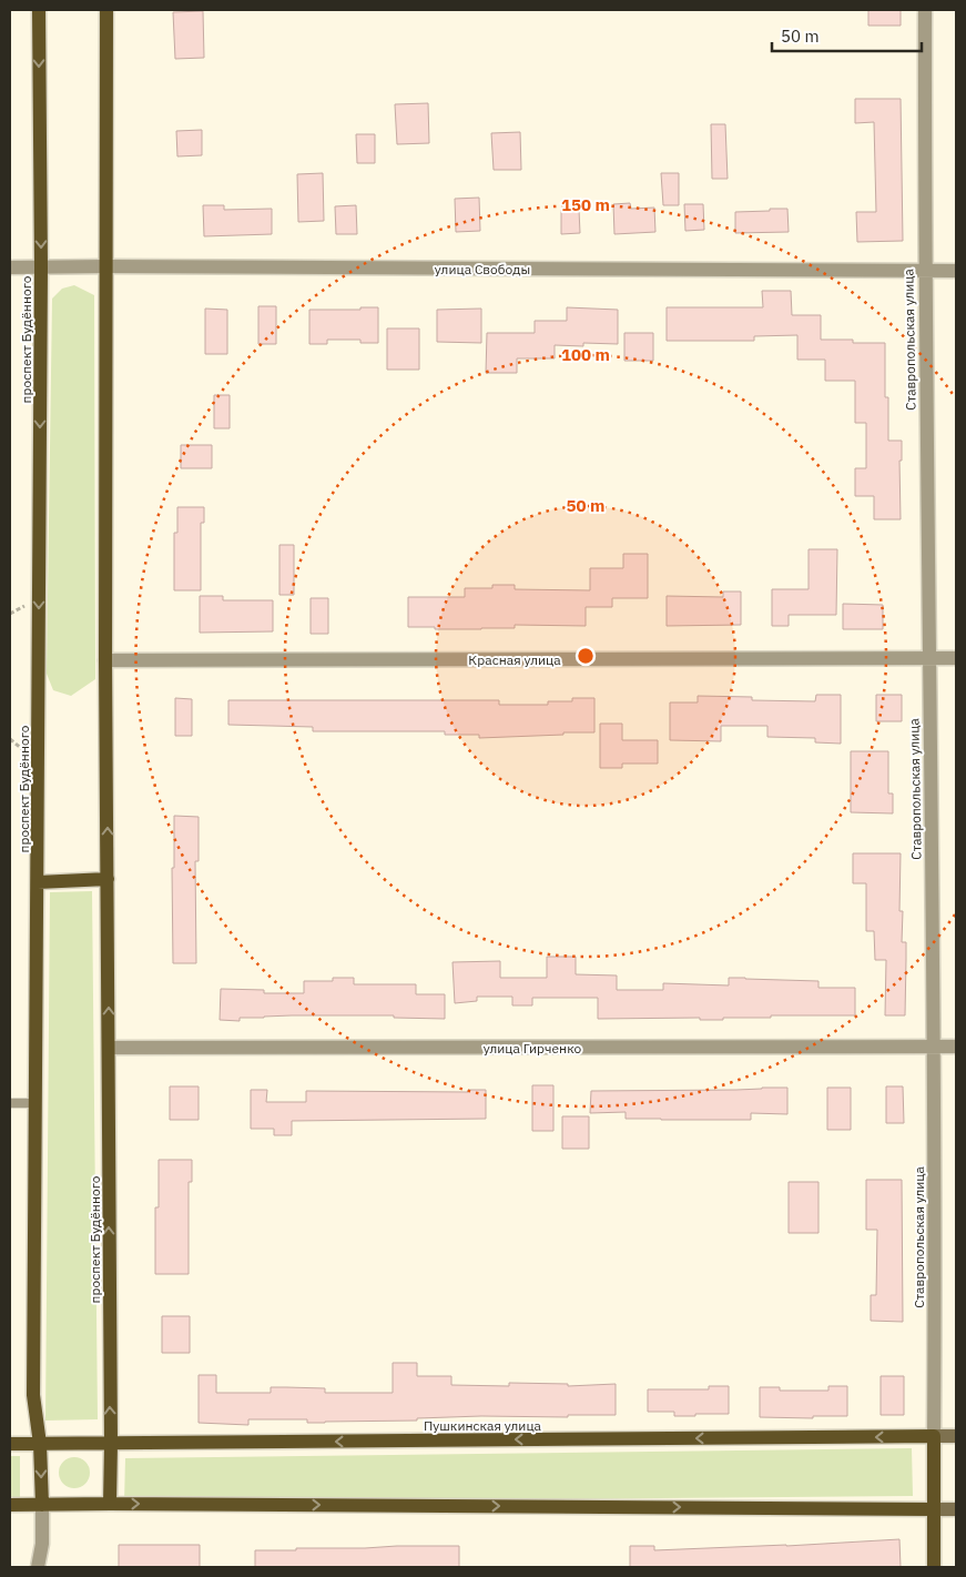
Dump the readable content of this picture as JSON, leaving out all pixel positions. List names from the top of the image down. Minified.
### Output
{"streets":{"main road":["проспект Будённого","Ставропольская улица","Пушкинская улица"],"street":["улица Свободы","Красная улица","улица Гирченко"]},"crossings":[["улица Свободы","проспект Будённого"],["улица Свободы","Ставропольская улица"],["проспект Будённого","Красная улица"],["проспект Будённого","улица Гирченко"],["проспект Будённого","Пушкинская улица"],["Ставропольская улица","Красная улица"],["Ставропольская улица","улица Гирченко"],["Ставропольская улица","Пушкинская улица"]],"one_way":["Пушкинская улица"],"scale_bar":"50 m","rings":["150 m","100 m","50 m"]}
